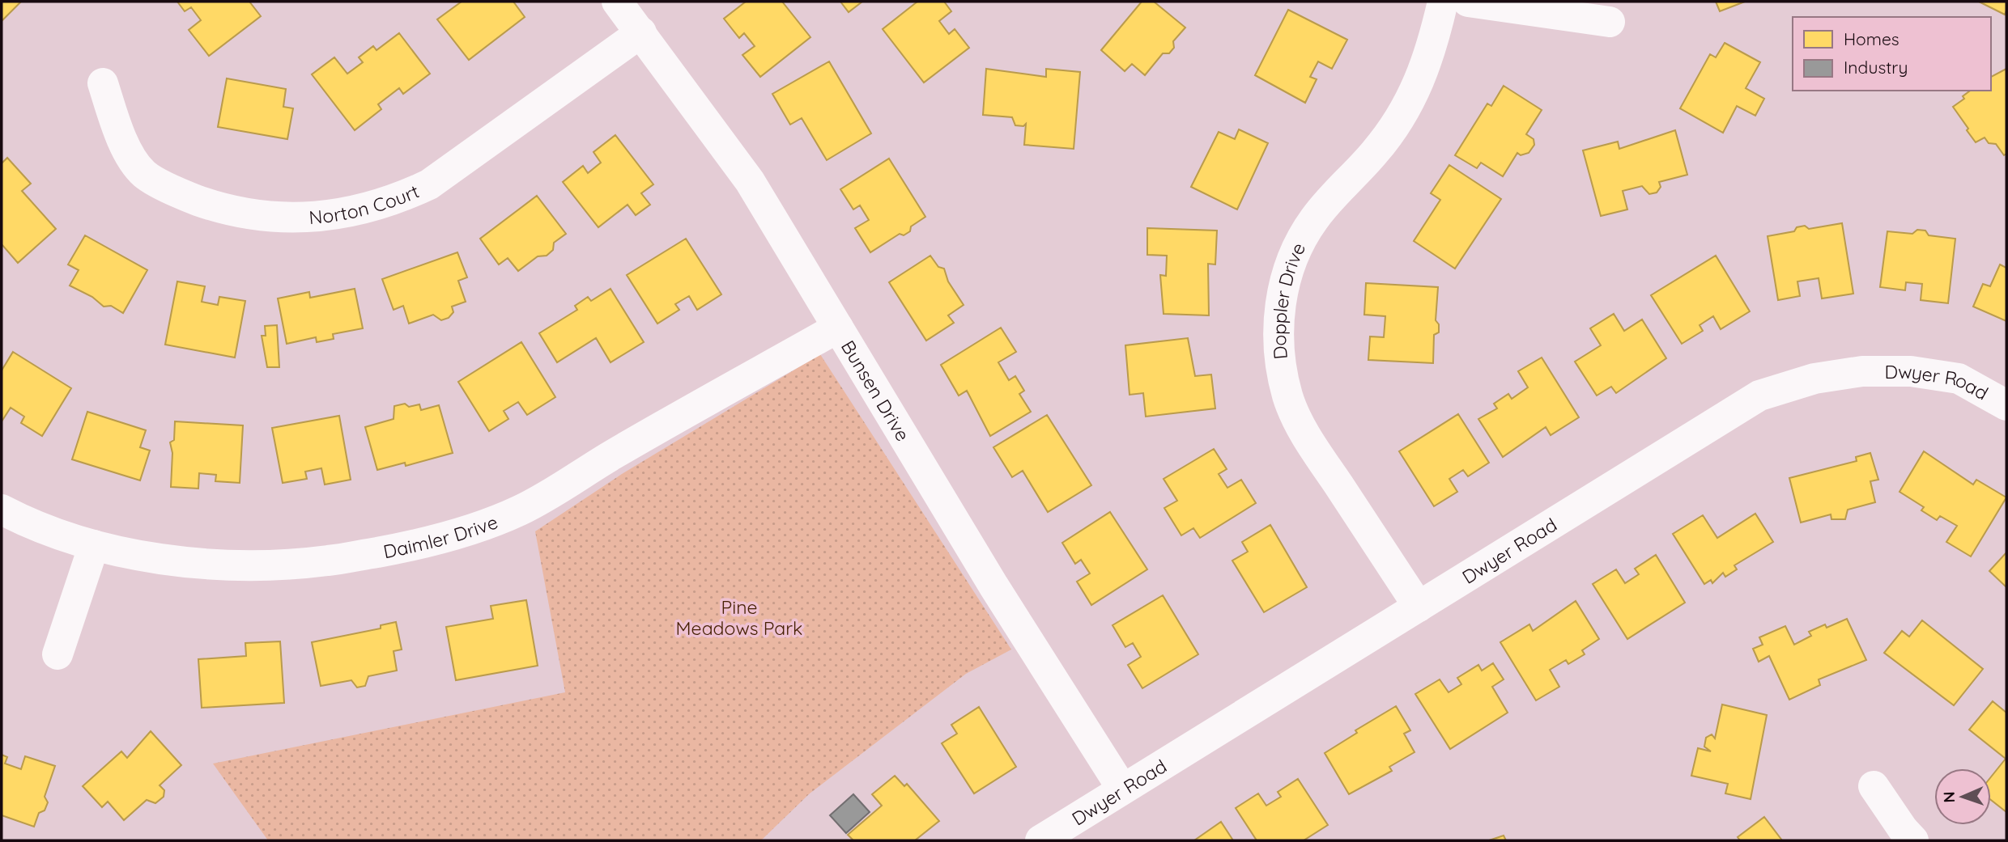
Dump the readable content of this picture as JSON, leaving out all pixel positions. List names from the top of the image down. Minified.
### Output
{"streets":{"street":["Norton Court","Doppler Drive","Dwyer Road","Bunsen Drive","Daimler Drive"]},"crossings":[["Norton Court","Bunsen Drive"],["Doppler Drive","Dwyer Road"],["Dwyer Road","Bunsen Drive"],["Bunsen Drive","Daimler Drive"]],"parks":["Pine Meadows Park"],"legend":["Homes","Industry"],"north":"left"}
